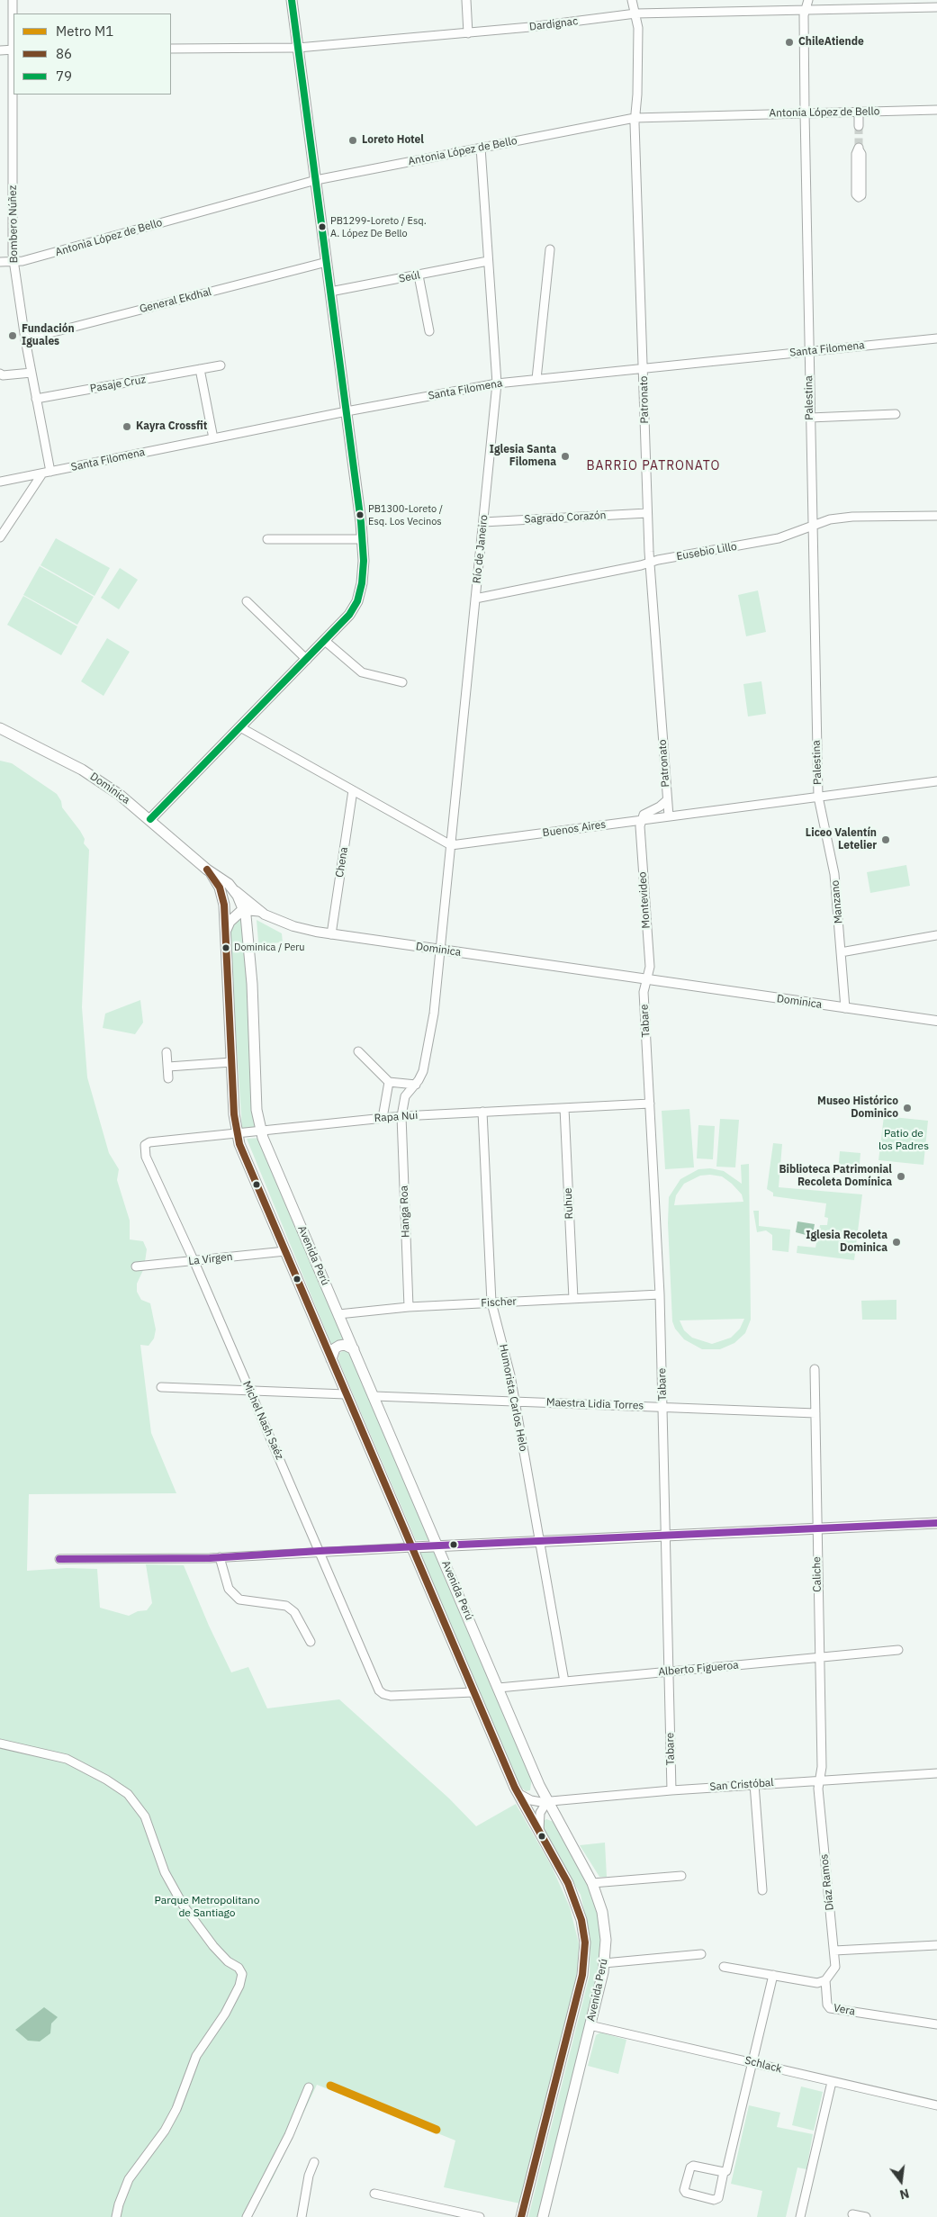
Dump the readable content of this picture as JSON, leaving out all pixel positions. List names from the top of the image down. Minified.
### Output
{"streets":{"main road":["Dominica","Avenida Perú"],"street":["Dardignac","Antonia López de Bello","Bombero Núñez","Seúl","General Ekdhal","Santa Filomena","Pasaje Cruz","Palestina","Patronato","Sagrado Corazón","Río de Janeiro","Eusebio Lillo","Buenos Aires","Chena","Montevideo","Manzano","Tabare","Rapa Nui","Ruhue","Hanga Roa","La Virgen","Fischer","Humorista Carlos Helo","Maestra Lidia Torres","Michel Nash Saéz","Caliche","Alberto Figueroa","San Cristóbal","Díaz Ramos","Vera","Schlack"]},"crossings":[["Dardignac","Palestina"],["Dardignac","Patronato"],["Antonia López de Bello","Bombero Núñez"],["Antonia López de Bello","Palestina"],["Antonia López de Bello","Patronato"],["Antonia López de Bello","Río de Janeiro"],["Bombero Núñez","General Ekdhal"],["Bombero Núñez","Santa Filomena"],["Bombero Núñez","Pasaje Cruz"],["Seúl","Río de Janeiro"],["Santa Filomena","Palestina"],["Santa Filomena","Patronato"],["Santa Filomena","Río de Janeiro"],["Palestina","Eusebio Lillo"],["Palestina","Buenos Aires"],["Palestina","Manzano"],["Patronato","Sagrado Corazón"],["Patronato","Eusebio Lillo"],["Patronato","Buenos Aires"],["Patronato","Montevideo"],["Sagrado Corazón","Río de Janeiro"],["Río de Janeiro","Eusebio Lillo"],["Río de Janeiro","Dominica"],["Río de Janeiro","Buenos Aires"],["Dominica","Chena"],["Dominica","Montevideo"],["Dominica","Manzano"],["Dominica","Tabare"],["Dominica","Avenida Perú"],["Buenos Aires","Montevideo"],["Buenos Aires","Manzano"],["Montevideo","Tabare"],["Tabare","Rapa Nui"],["Tabare","Fischer"],["Tabare","Maestra Lidia Torres"],["Tabare","Alberto Figueroa"],["Tabare","San Cristóbal"],["Rapa Nui","Ruhue"],["Rapa Nui","Hanga Roa"],["Rapa Nui","Avenida Perú"],["Rapa Nui","Humorista Carlos Helo"],["Rapa Nui","Michel Nash Saéz"],["Ruhue","Fischer"],["Hanga Roa","Fischer"],["Avenida Perú","La Virgen"],["Avenida Perú","Fischer"],["Avenida Perú","Maestra Lidia Torres"],["Avenida Perú","Michel Nash Saéz"],["Avenida Perú","Alberto Figueroa"],["Avenida Perú","San Cristóbal"],["Avenida Perú","Schlack"],["La Virgen","Michel Nash Saéz"],["Fischer","Humorista Carlos Helo"],["Humorista Carlos Helo","Maestra Lidia Torres"],["Humorista Carlos Helo","Alberto Figueroa"],["Maestra Lidia Torres","Caliche"],["Caliche","Alberto Figueroa"],["Caliche","San Cristóbal"],["Caliche","Díaz Ramos"],["San Cristóbal","Díaz Ramos"],["Díaz Ramos","Vera"]],"districts":["BARRIO PATRONATO"],"parks":["Patio de los Padres","Parque Metropolitano de Santiago"],"places":["ChileAtiende","Loreto Hotel","PB1299-Loreto / Esq. A. López De Bello","Fundación Iguales","Kayra Crossfit","Iglesia Santa Filomena","PB1300-Loreto / Esq. Los Vecinos","Liceo Valentín Letelier","Dominica / Peru","Museo Histórico Dominico","Biblioteca Patrimonial Recoleta Domínica","Iglesia Recoleta Dominica"],"lines":["transit line 79","transit line 86","metro line M1"],"legend":["Metro M1","86","79"],"north":"bottom"}
